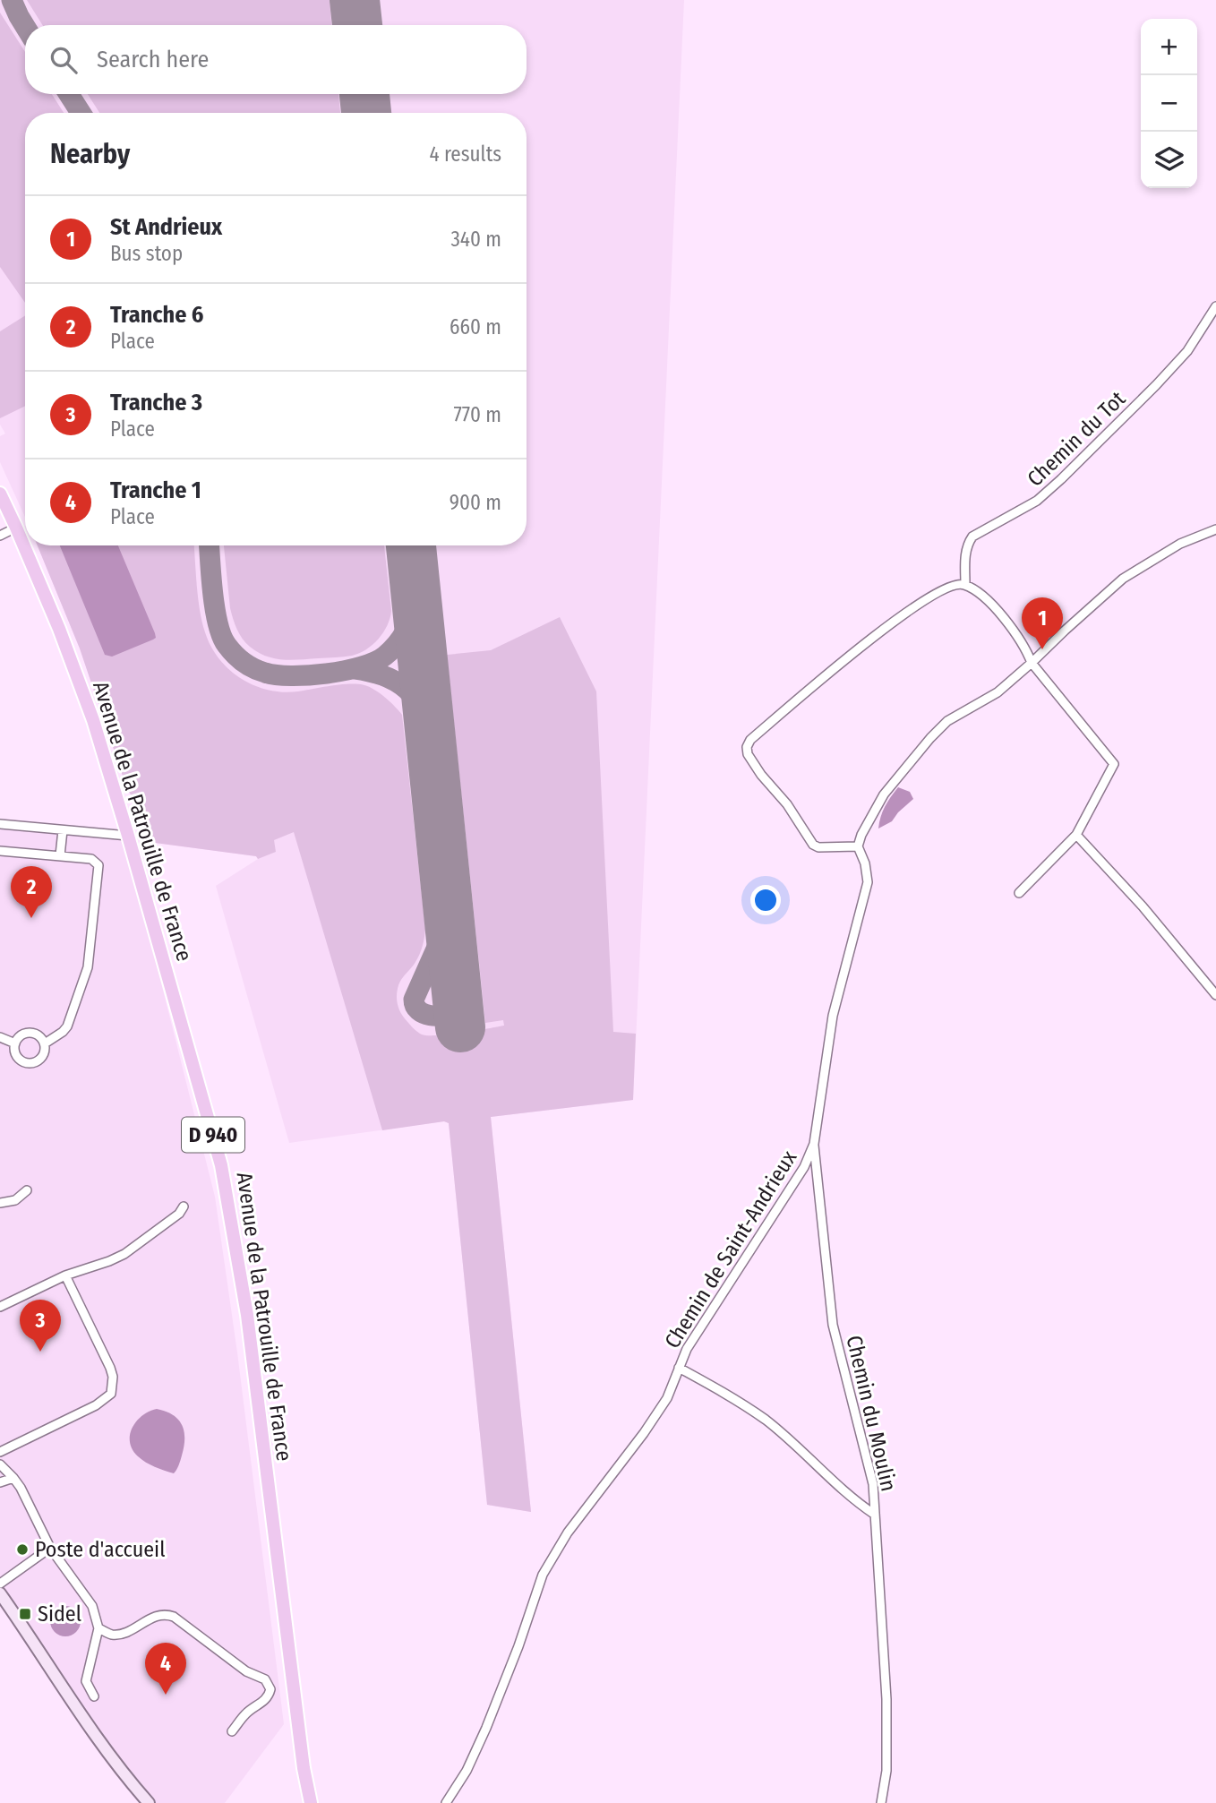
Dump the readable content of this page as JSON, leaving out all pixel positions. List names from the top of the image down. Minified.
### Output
{"streets":{"main road":["Avenue de la Patrouille de France","D 940"],"street":["Chemin du Tot","Chemin de Saint-Andrieux","Chemin du Moulin"]},"crossings":[["Chemin de Saint-Andrieux","Chemin du Moulin"]],"places":{"other":["Poste d'accueil"],"transit":["Sidel"]},"page":{"map_buttons":["+","−"],"search":"Search here","heading":["Nearby","4 results"],"list":[{"mark":"1","name":"St Andrieux","note":"Bus stop","value":"340 m"},{"mark":"2","name":"Tranche 6","note":"Place","value":"660 m"},{"mark":"3","name":"Tranche 3","note":"Place","value":"770 m"},{"mark":"4","name":"Tranche 1","note":"Place","value":"900 m"}],"pins":["1","2","3","4"]}}
